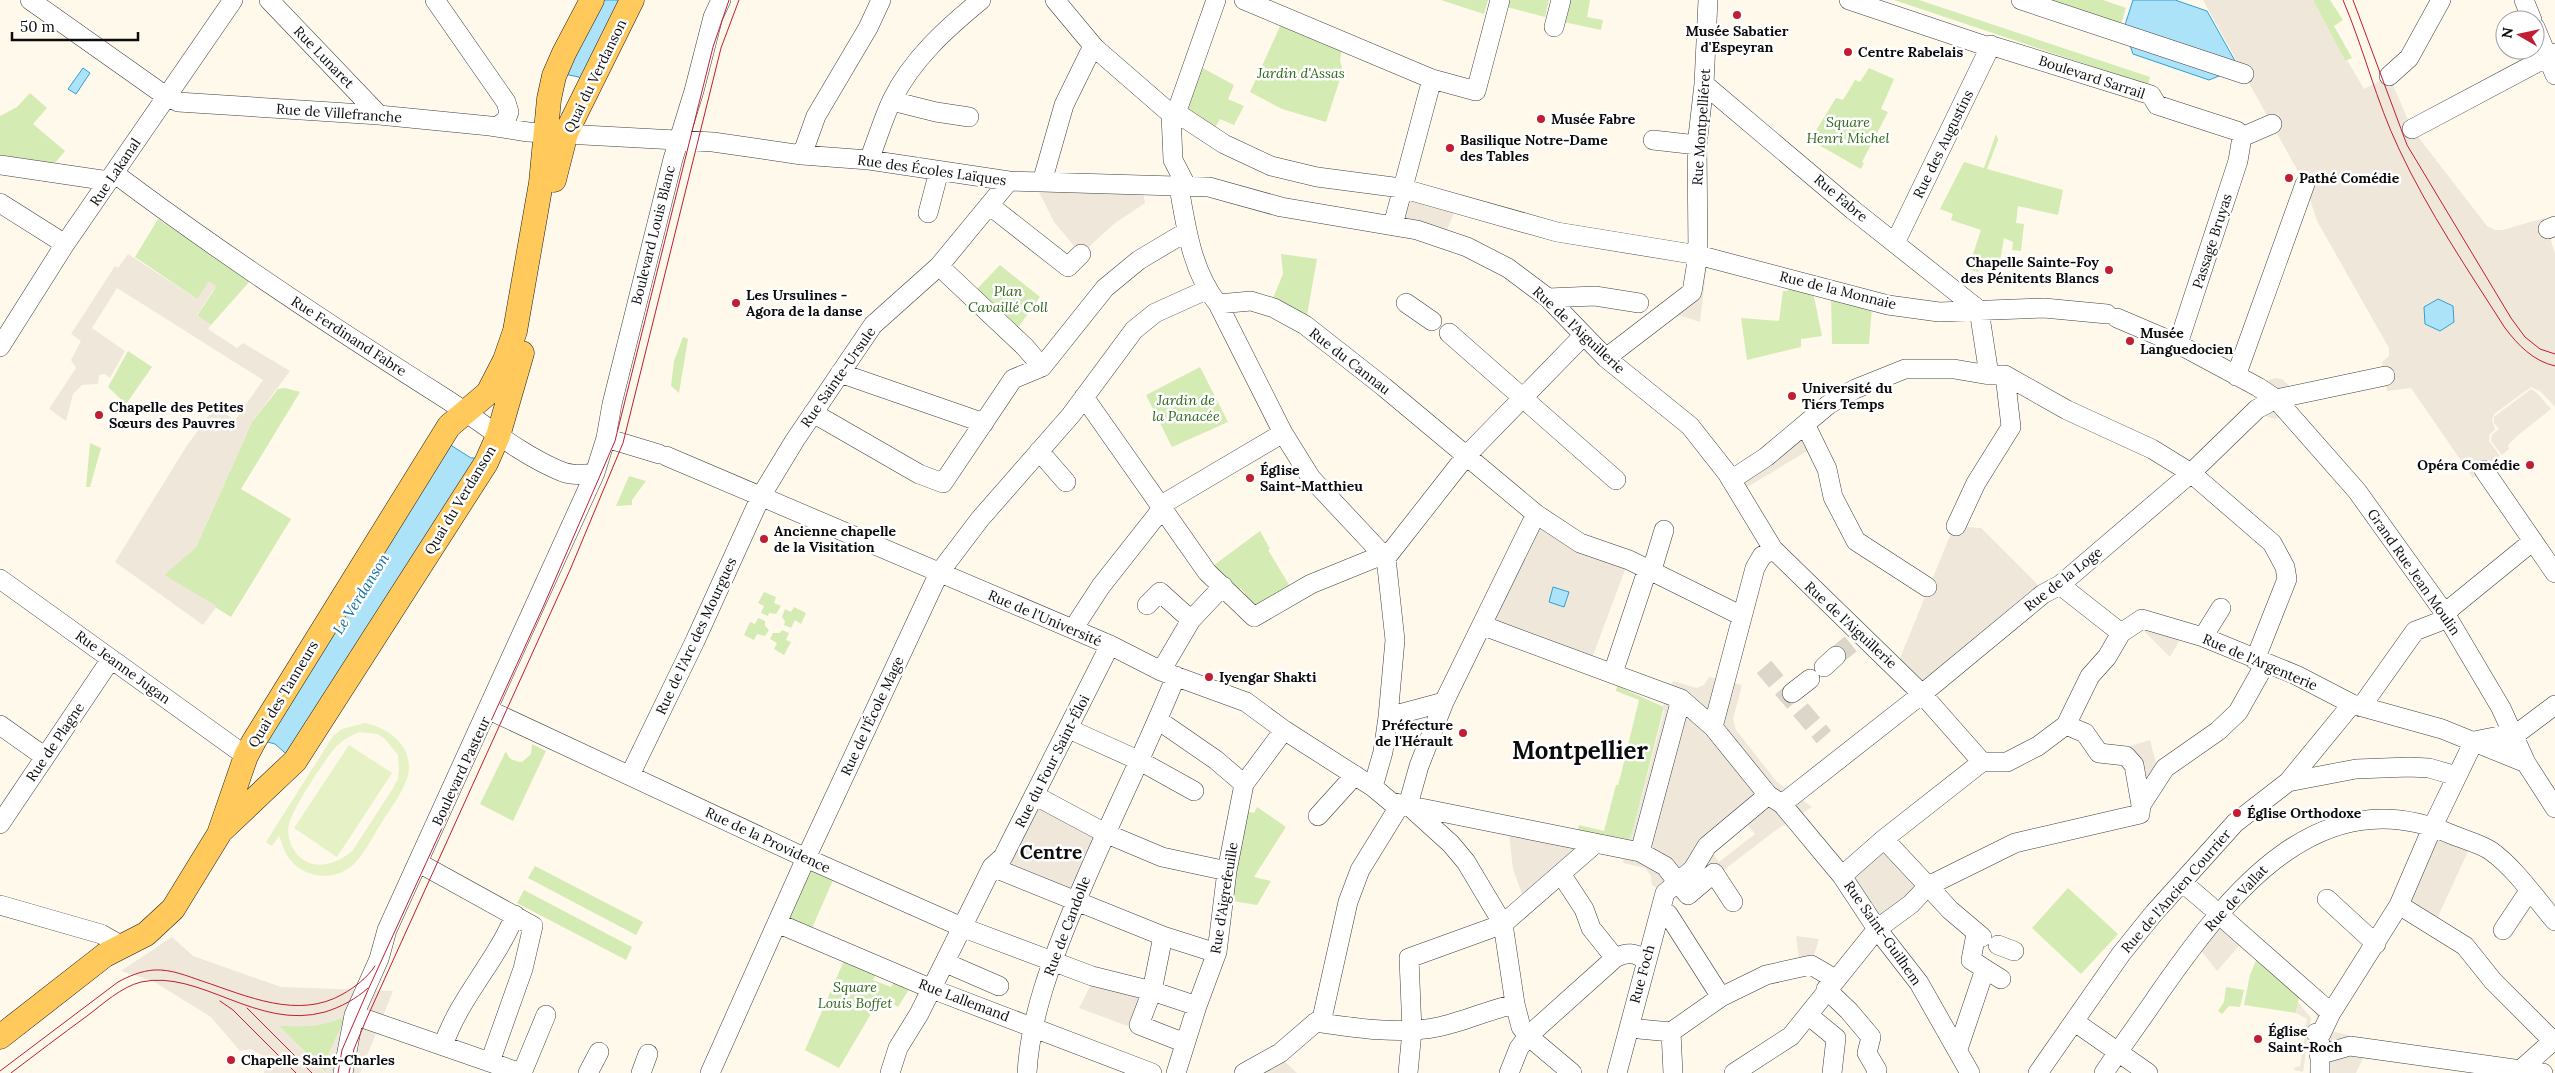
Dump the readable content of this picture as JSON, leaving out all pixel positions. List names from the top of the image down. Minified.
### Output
{"streets":{"main road":["Quai du Verdanson","Quai des Tanneurs"],"street":["Rue Lunaret","Boulevard Sarrail","Rue de Villefranche","Rue Montpelliéret","Rue des Augustins","Rue des Écoles Laïques","Rue Lakanal","Rue Fabre","Boulevard Louis Blanc","Passage Bruyas","Rue de la Monnaie","Rue de l'Aiguillerie","Rue Ferdinand Fabre","Rue du Cannau","Rue Sainte-Ursule","Grand Rue Jean Moulin","Rue de la Loge","Rue de l'Université","Rue de l'Arc des Mourgues","Rue de l'Argenterie","Rue Jeanne Jugan","Rue de l'École Mage","Rue de Plagne","Rue du Four Saint-Éloi","Boulevard Pasteur","Rue de la Providence","Rue de l'Ancien Courrier","Rue d'Aigrefeuille","Rue de Vallat","Rue de Candolle","Rue Saint-Guilhem","Rue Foch","Rue Lallemand"]},"crossings":[["Rue Lunaret","Rue de Villefranche"],["Quai du Verdanson","Rue de Villefranche"],["Quai du Verdanson","Rue Ferdinand Fabre"],["Quai du Verdanson","Quai des Tanneurs"],["Boulevard Sarrail","Rue des Augustins"],["Boulevard Sarrail","Passage Bruyas"],["Rue de Villefranche","Rue des Écoles Laïques"],["Rue de Villefranche","Rue Lakanal"],["Rue de Villefranche","Boulevard Louis Blanc"],["Rue Montpelliéret","Rue Fabre"],["Rue Montpelliéret","Rue de la Monnaie"],["Rue Montpelliéret","Rue de l'Aiguillerie"],["Rue des Augustins","Rue Fabre"],["Rue des Écoles Laïques","Boulevard Louis Blanc"],["Rue des Écoles Laïques","Rue de l'Aiguillerie"],["Rue des Écoles Laïques","Rue Sainte-Ursule"],["Rue Lakanal","Rue Ferdinand Fabre"],["Rue Fabre","Rue de la Monnaie"],["Boulevard Louis Blanc","Rue Ferdinand Fabre"],["Boulevard Louis Blanc","Rue de l'Université"],["Boulevard Louis Blanc","Boulevard Pasteur"],["Passage Bruyas","Grand Rue Jean Moulin"],["Rue de la Monnaie","Grand Rue Jean Moulin"],["Rue de l'Aiguillerie","Rue de la Loge"],["Rue Ferdinand Fabre","Quai des Tanneurs"],["Rue Ferdinand Fabre","Boulevard Pasteur"],["Rue du Cannau","Rue de l'École Mage"],["Rue Sainte-Ursule","Rue de l'Université"],["Rue Sainte-Ursule","Rue de l'Arc des Mourgues"],["Grand Rue Jean Moulin","Rue de la Loge"],["Grand Rue Jean Moulin","Rue de l'Ancien Courrier"],["Rue de la Loge","Rue Saint-Guilhem"],["Rue de la Loge","Rue Foch"],["Rue de l'Université","Rue de l'Arc des Mourgues"],["Rue de l'Université","Rue de l'École Mage"],["Rue de l'Université","Rue du Four Saint-Éloi"],["Rue de l'Université","Rue d'Aigrefeuille"],["Rue de l'Université","Rue de Candolle"],["Rue de l'Arc des Mourgues","Rue de la Providence"],["Rue de l'Argenterie","Rue de l'Ancien Courrier"],["Rue Jeanne Jugan","Quai des Tanneurs"],["Rue Jeanne Jugan","Rue de Plagne"],["Rue de l'École Mage","Rue de la Providence"],["Rue de l'École Mage","Rue Lallemand"],["Rue du Four Saint-Éloi","Rue de la Providence"],["Rue du Four Saint-Éloi","Rue Lallemand"],["Boulevard Pasteur","Rue de la Providence"],["Rue de la Providence","Rue d'Aigrefeuille"],["Rue de la Providence","Rue de Candolle"],["Rue de Candolle","Rue Lallemand"]],"districts":["Montpellier","Centre"],"water":["Le Verdanson"],"parks":["Jardin d'Assas","Square Henri Michel","Plan Cavaillé Coll","Jardin de la Panacée","Square Louis Boffet"],"places":["Musée Sabatier d'Espeyran","Centre Rabelais","Musée Fabre","Basilique Notre-Dame des Tables","Pathé Comédie","Chapelle Sainte-Foy des Pénitents Blancs","Les Ursulines - Agora de la danse","Musée Languedocien","Université du Tiers Temps","Chapelle des Petites Sœurs des Pauvres","Opéra Comédie","Église Saint-Matthieu","Ancienne chapelle de la Visitation","Iyengar Shakti","Préfecture de l'Hérault","Église Orthodoxe","Église Saint-Roch","Chapelle Saint-Charles"],"scale_bar":"50 m","north":"left"}
